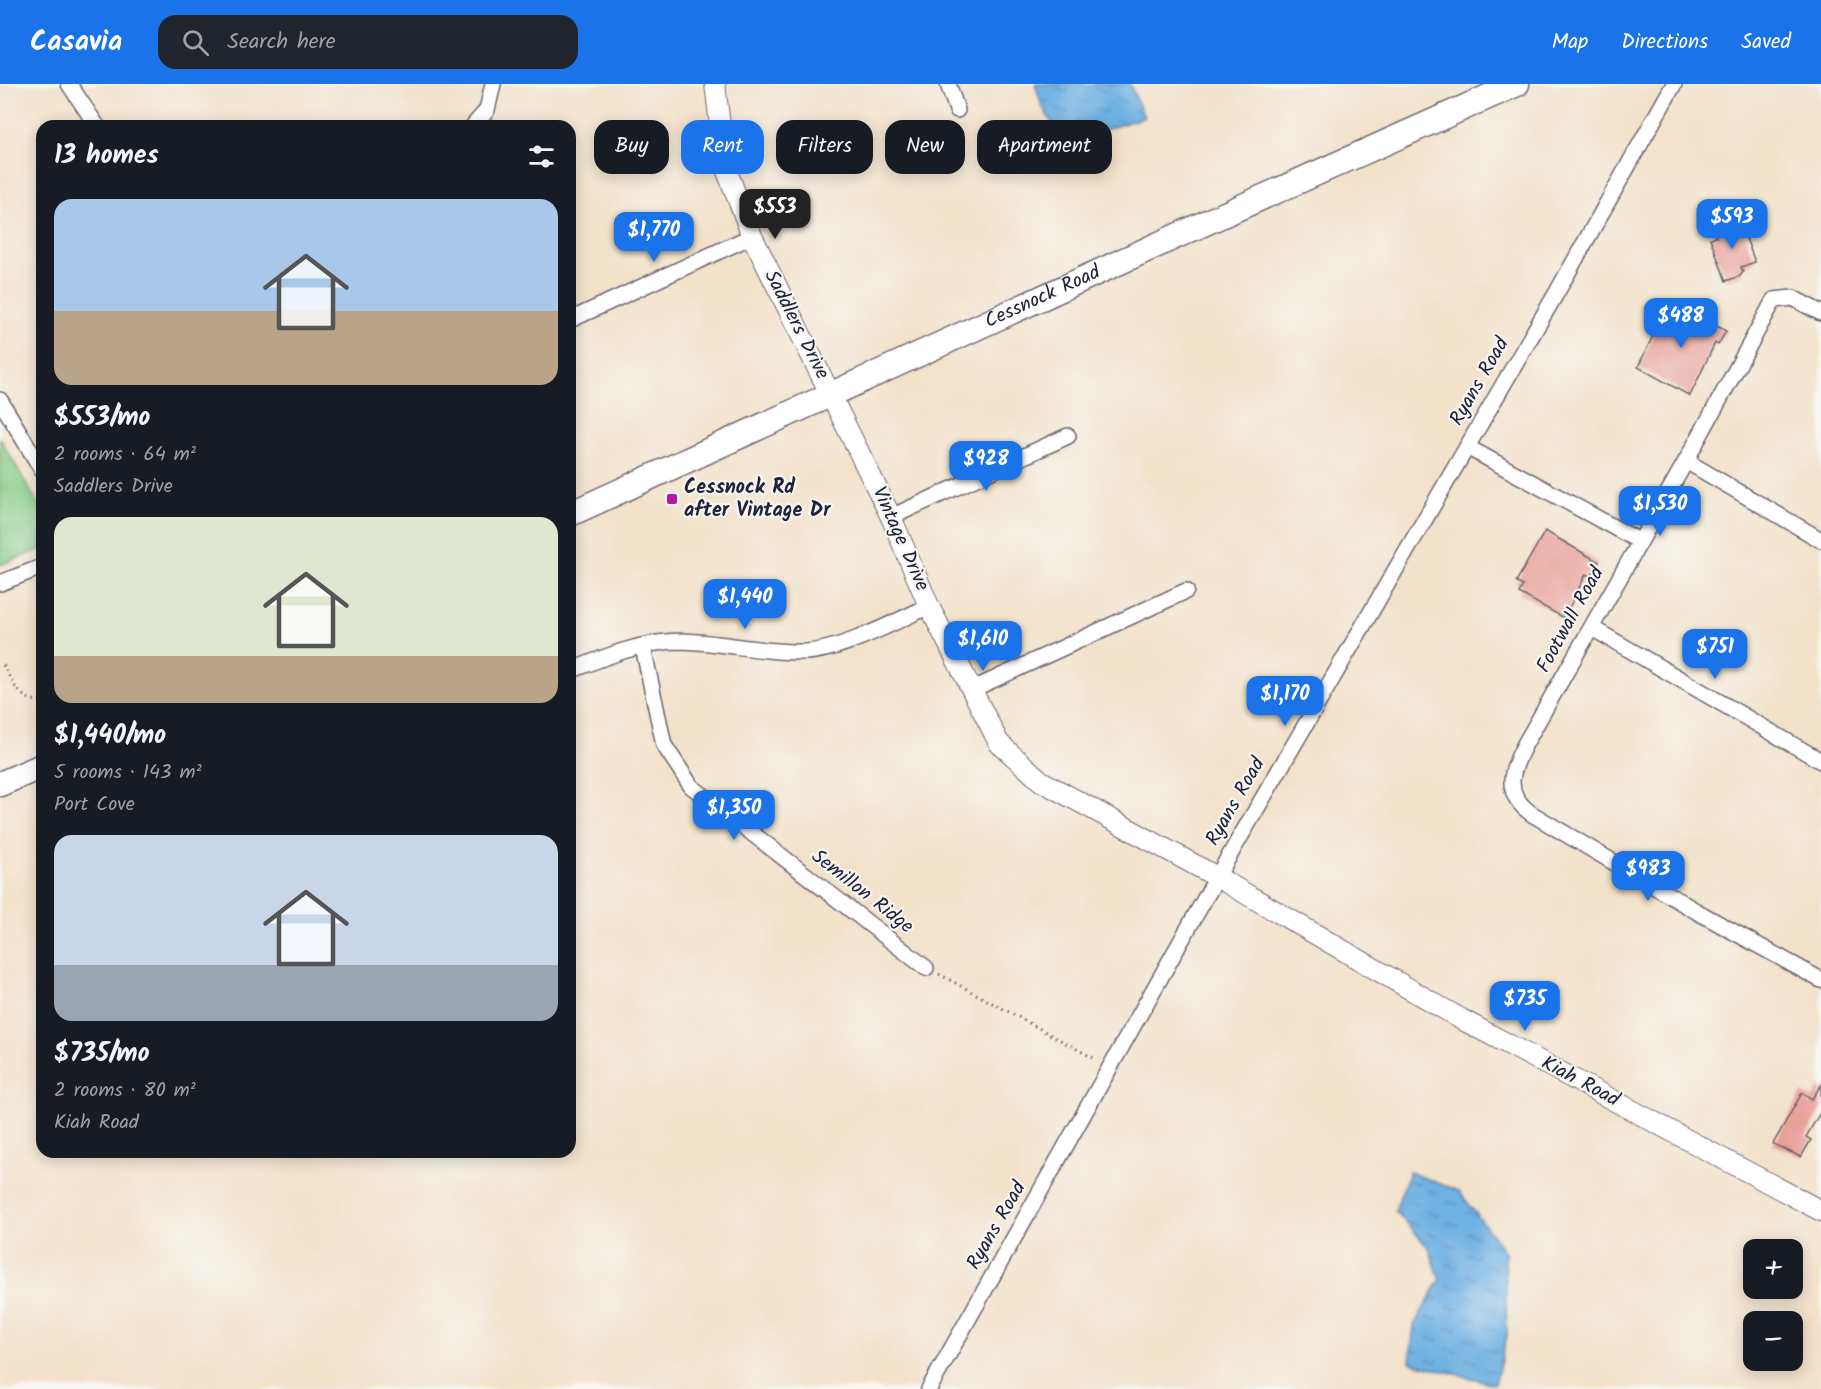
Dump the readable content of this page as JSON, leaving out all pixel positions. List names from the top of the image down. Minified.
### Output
{"streets":{"main road":["Cessnock Road"],"street":["Saddlers Drive","Ryans Road","Vintage Drive","Footwall Road","Semillon Ridge","Kiah Road"]},"crossings":[["Cessnock Road","Saddlers Drive"],["Cessnock Road","Vintage Drive"],["Saddlers Drive","Vintage Drive"],["Ryans Road","Vintage Drive"],["Ryans Road","Kiah Road"],["Vintage Drive","Kiah Road"]],"places":{"transit":["Cessnock Rd after Vintage Dr"]},"page":{"header":"Casavia","search":"Search here","nav":["Map","Directions","Saved"],"chip":["Buy","Rent","Filters","New","Apartment"],"heading":"13 homes","price":["$553","$593","$1,770","$488","$928","$1,530","$1,440","$1,610","$751","$1,170","$1,350","$983","$735"],"list":[{"name":"$553/mo","note":"2 rooms · 64 m² · Saddlers Drive"},{"name":"$1,440/mo","note":"5 rooms · 143 m² · Port Cove"},{"name":"$735/mo","note":"2 rooms · 80 m² · Kiah Road"}],"map_buttons":["+","−"]}}
